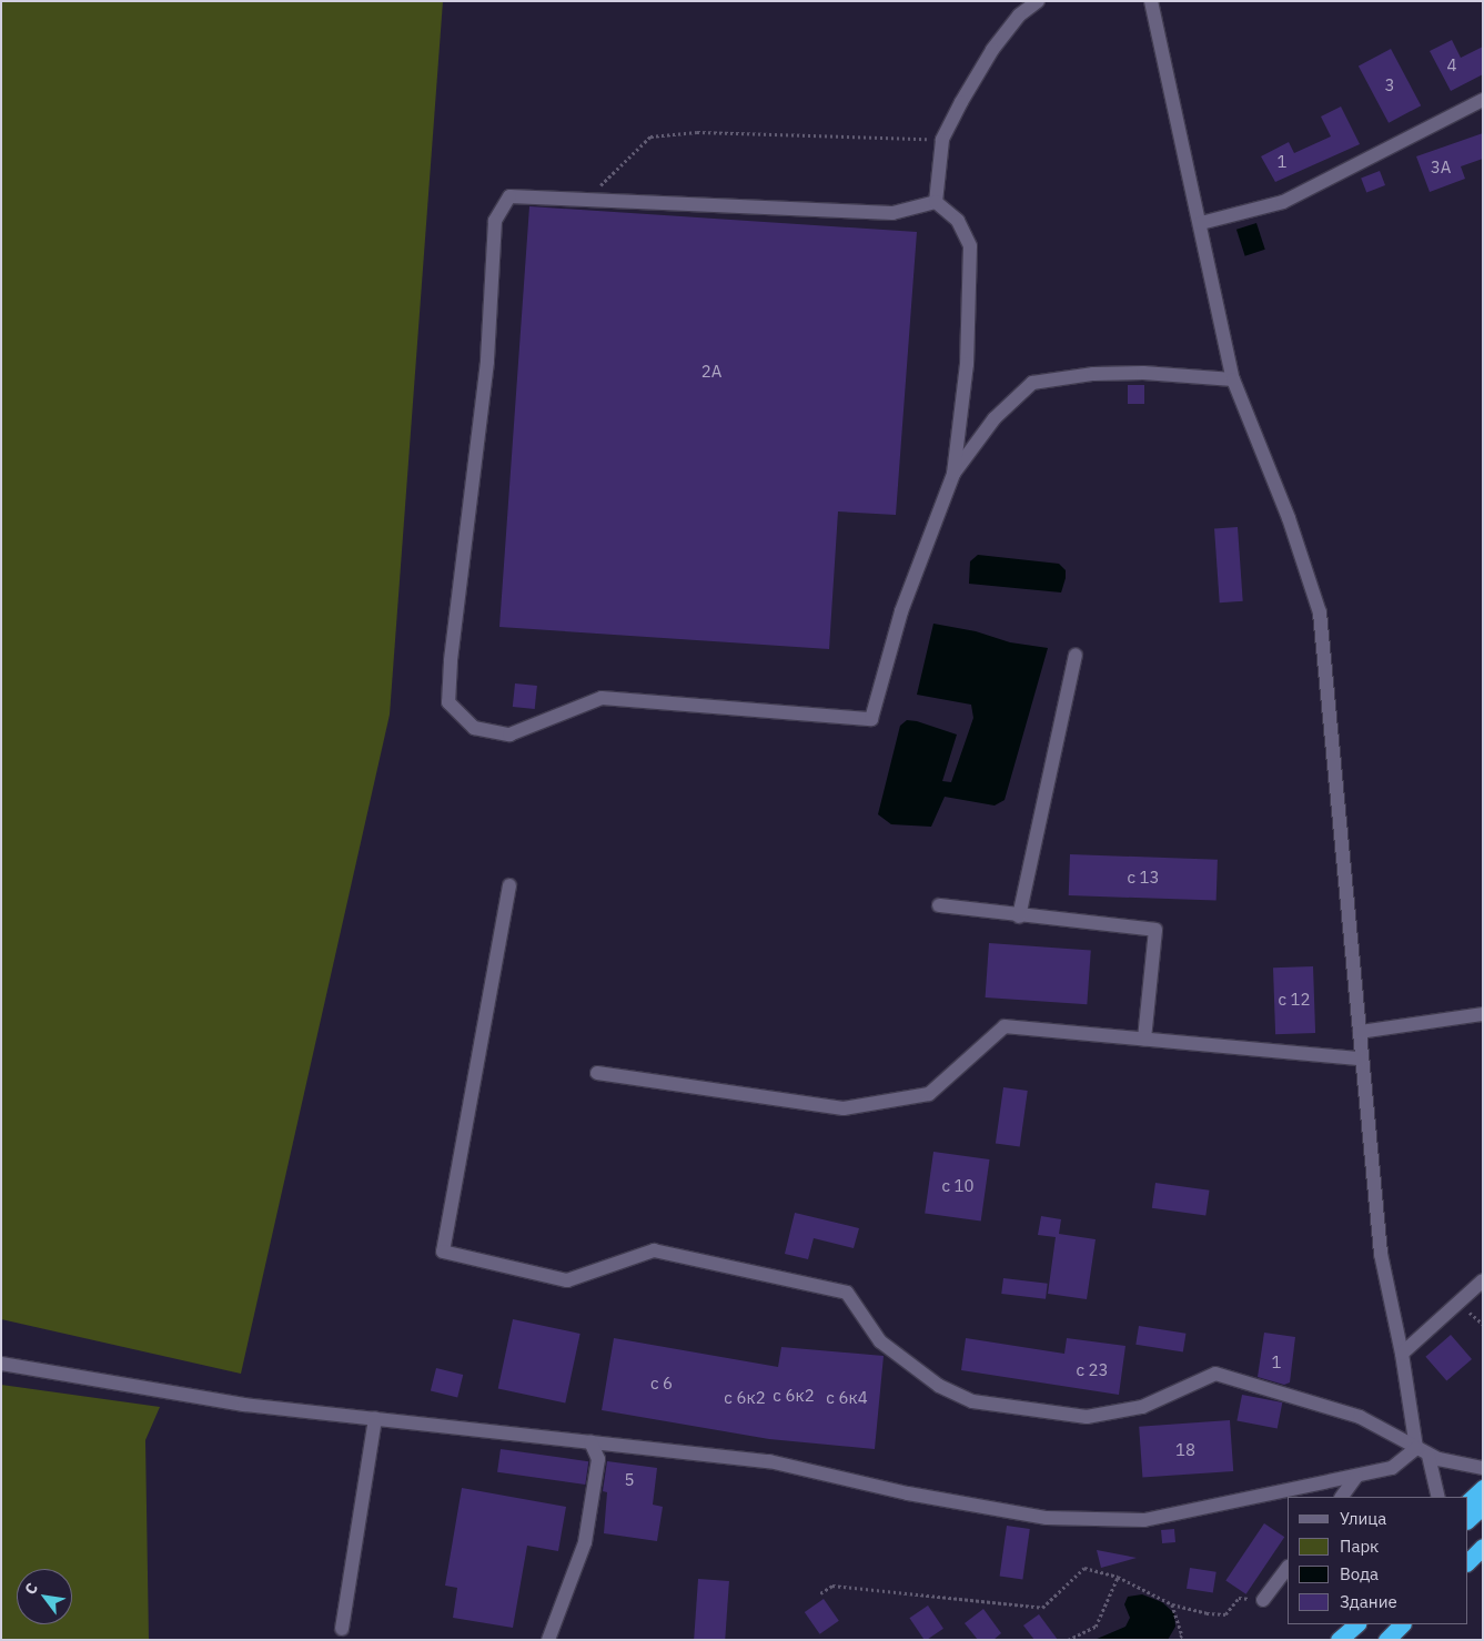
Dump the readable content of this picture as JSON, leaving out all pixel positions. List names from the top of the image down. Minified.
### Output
{"house_numbers":["4","3","1","3А","2А","с 13","с 12","с 10","1","с 23","с 6","с 6к2","с 6к2","с 6к4","18","5"],"legend":["Улица","Парк","Вода","Здание"],"north":"top left"}
